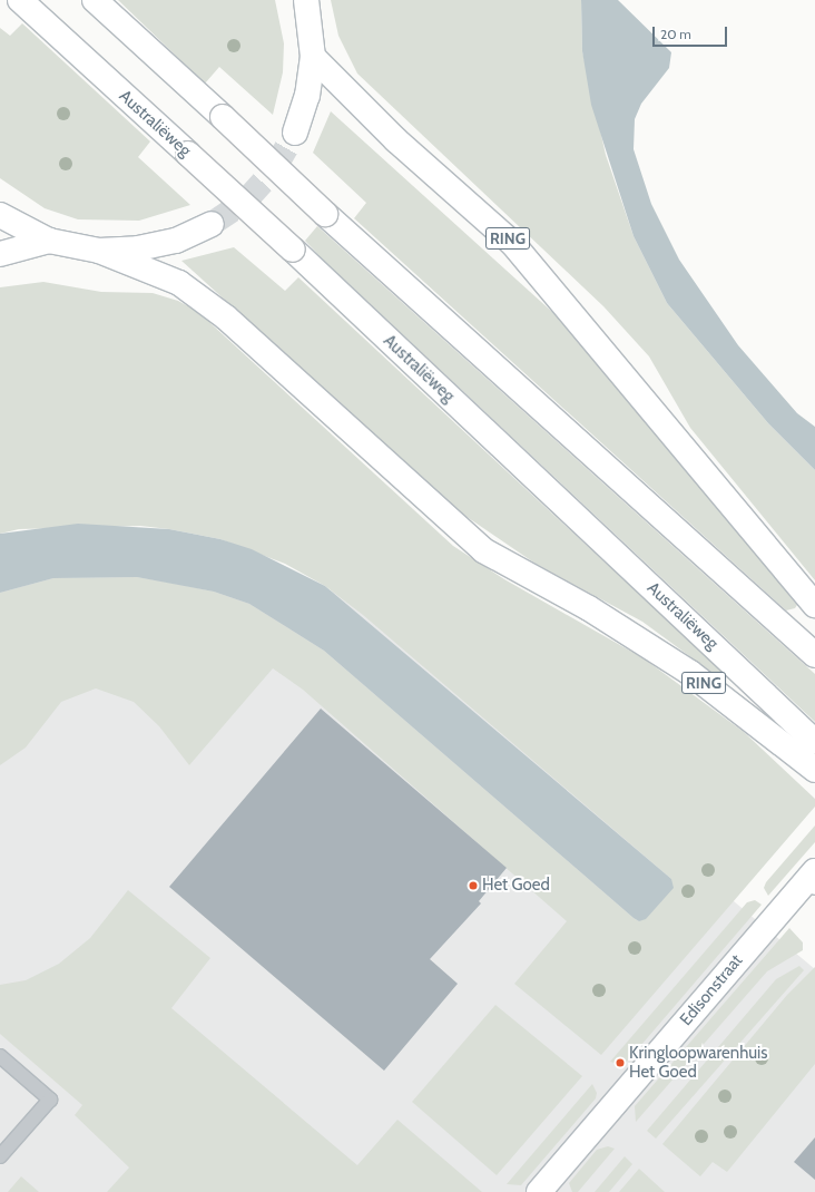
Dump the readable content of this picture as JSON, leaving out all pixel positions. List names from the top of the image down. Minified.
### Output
{"streets":{"main road":["Australiëweg","RING","Edisonstraat"]},"places":["Het Goed","Kringloopwarenhuis Het Goed"],"scale_bar":"20 m"}
